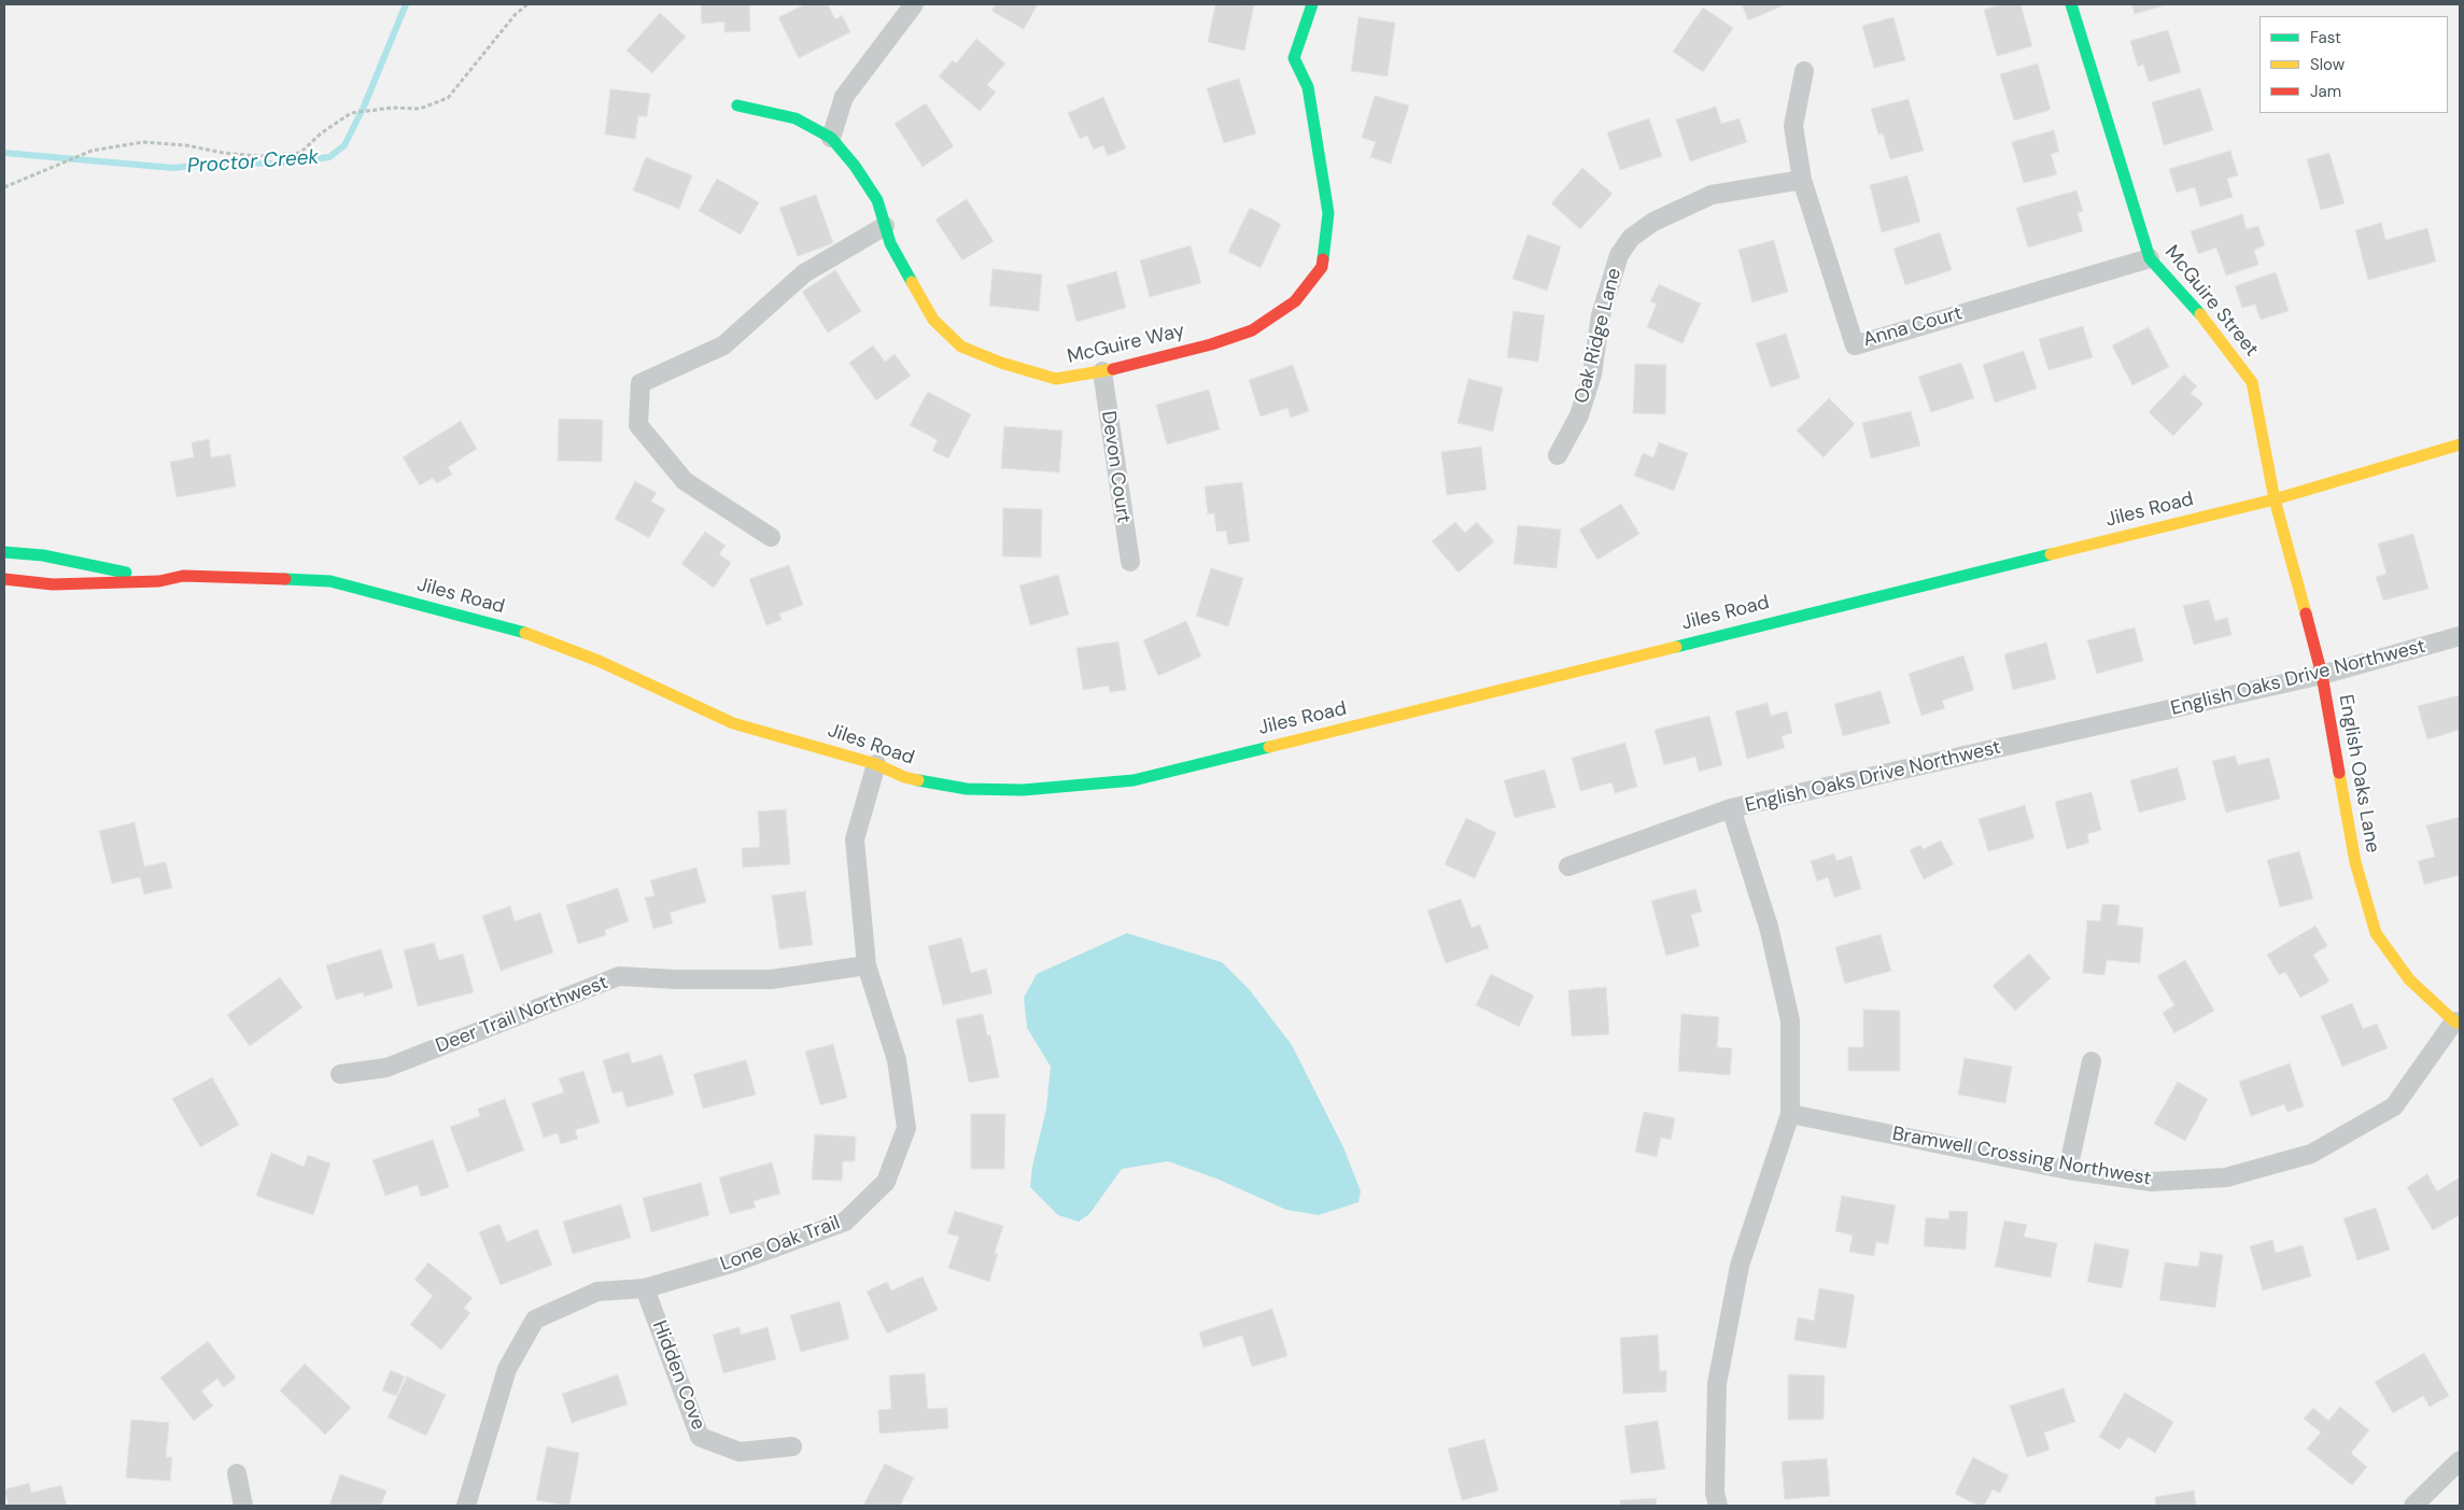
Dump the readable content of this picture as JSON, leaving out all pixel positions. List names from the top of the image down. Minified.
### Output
{"streets":{"street":["McGuire Street","Anna Court","Oak Ridge Lane","McGuire Way","Devon Court","Jiles Road","English Oaks Drive Northwest","English Oaks Lane","Deer Trail Northwest","Bramwell Crossing Northwest","Lone Oak Trail","Hidden Cove"]},"crossings":[["McGuire Street","Anna Court"],["McGuire Street","Jiles Road"],["McGuire Street","English Oaks Lane"],["Anna Court","Oak Ridge Lane"],["McGuire Way","Devon Court"],["Jiles Road","English Oaks Lane"],["Jiles Road","Lone Oak Trail"],["English Oaks Drive Northwest","English Oaks Lane"],["English Oaks Drive Northwest","Bramwell Crossing Northwest"],["English Oaks Lane","Bramwell Crossing Northwest"],["Deer Trail Northwest","Lone Oak Trail"],["Lone Oak Trail","Hidden Cove"]],"water":["Proctor Creek"],"legend":["Fast","Slow","Jam"]}
